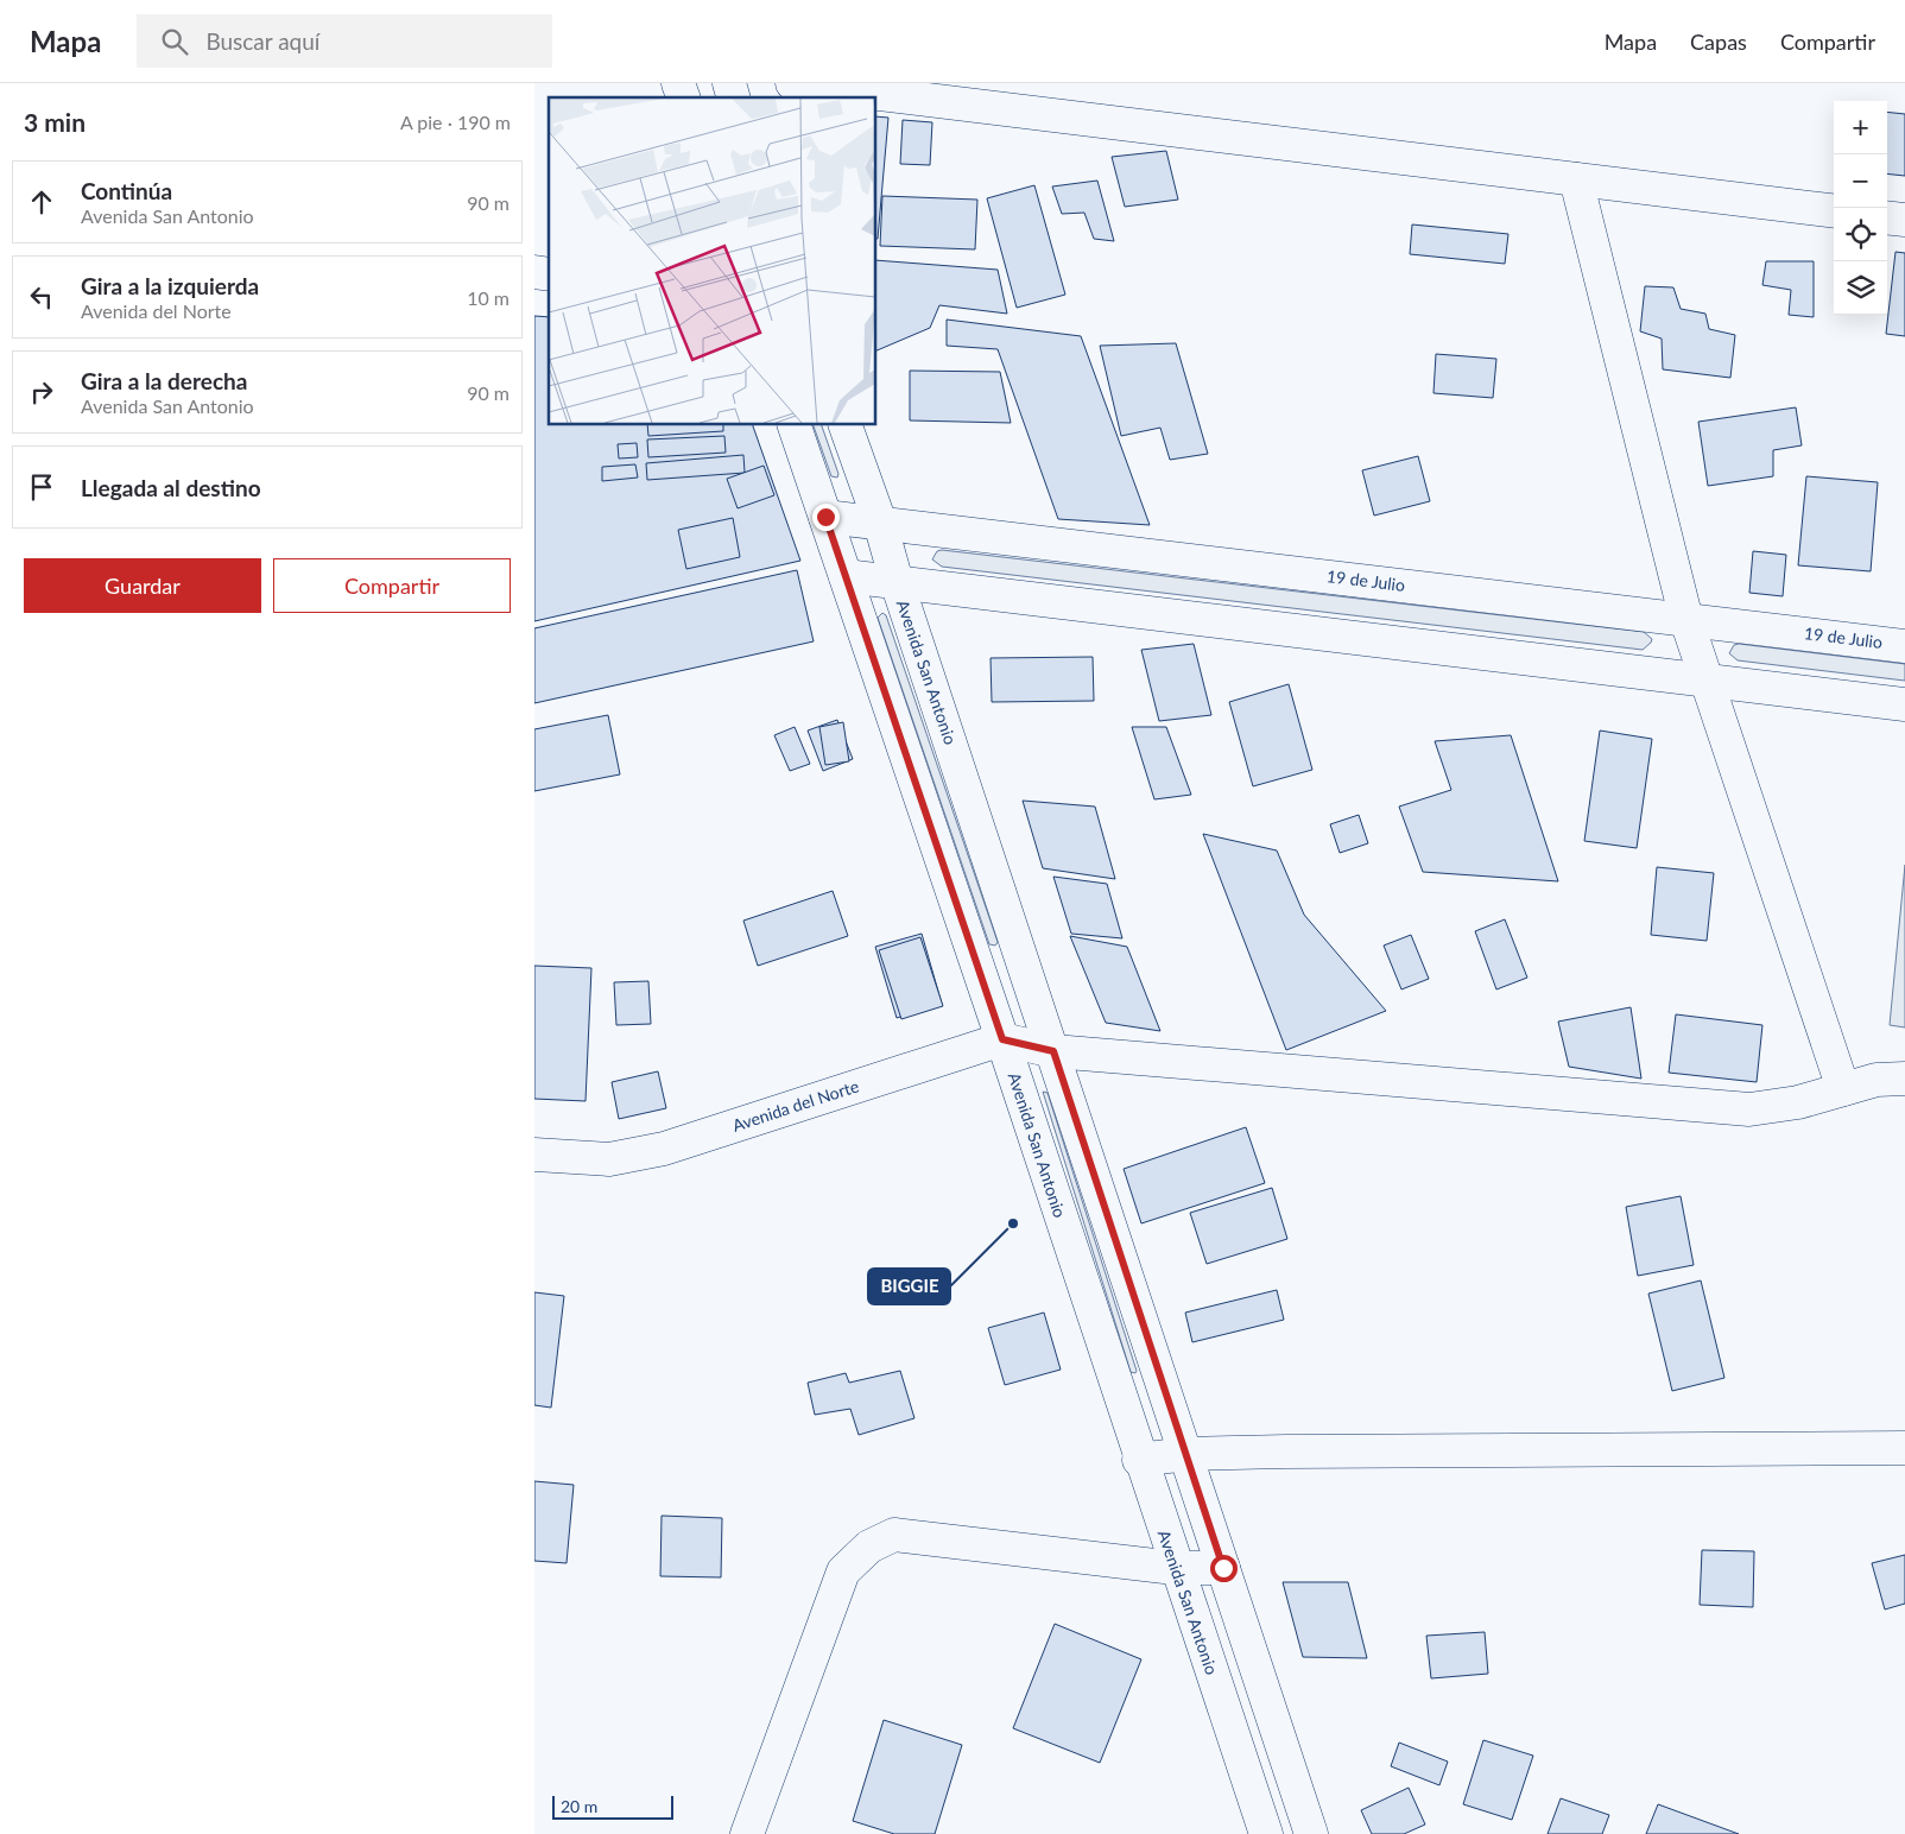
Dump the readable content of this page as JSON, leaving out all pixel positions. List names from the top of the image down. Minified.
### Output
{"streets":{"street":["19 de Julio","Avenida San Antonio","Avenida del Norte"]},"crossings":[["19 de Julio","Avenida San Antonio"],["Avenida San Antonio","Avenida del Norte"]],"places":["BIGGIE"],"scale_bar":"20 m","page":{"header":"Mapa","search":"Buscar aquí","nav":["Mapa","Capas","Compartir"],"heading":["3 min","A pie · 190 m"],"map_buttons":["+","−"],"list":[["Continúa","Avenida San Antonio","90 m"],["Gira a la izquierda","Avenida del Norte","10 m"],["Gira a la derecha","Avenida San Antonio","90 m"],"Llegada al destino"],"buttons":["Guardar","Compartir"],"scale":"20 m"}}
